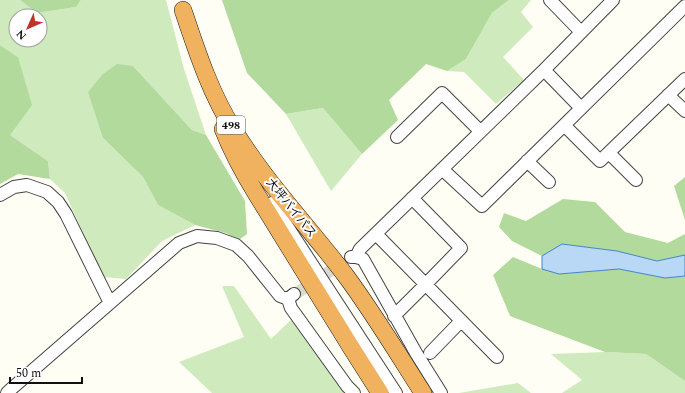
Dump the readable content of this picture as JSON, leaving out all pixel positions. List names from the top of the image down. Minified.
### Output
{"streets":{"highway":["498","大坪バイパス"]},"scale_bar":"50 m","north":"bottom left"}
